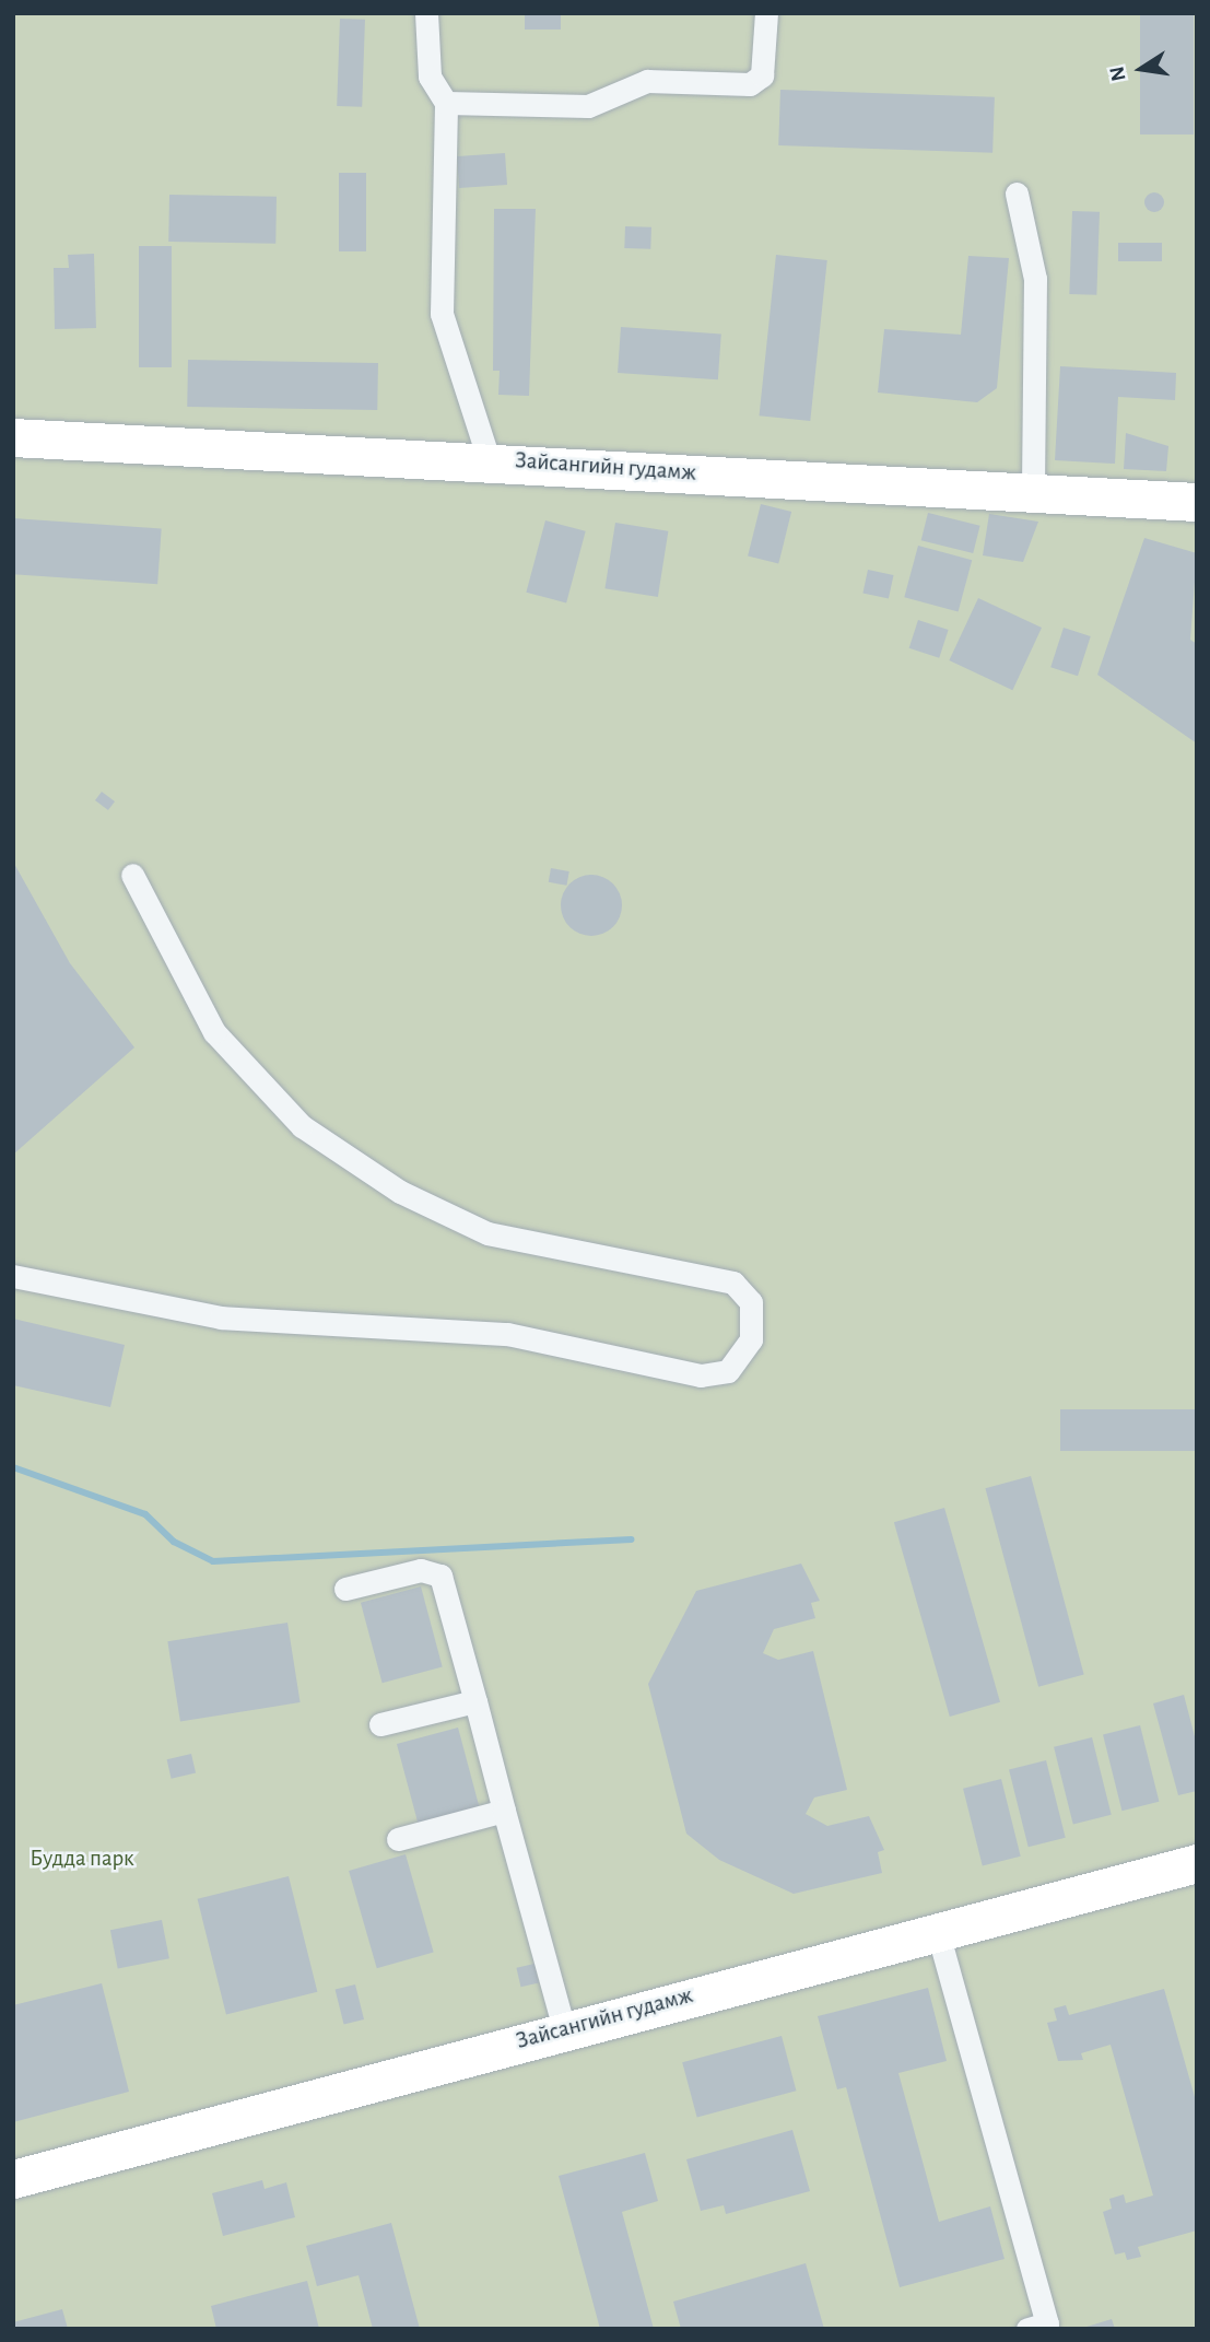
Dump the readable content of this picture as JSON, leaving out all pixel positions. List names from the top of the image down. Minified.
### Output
{"streets":{"main road":["Зайсангийн гудамж"]},"parks":["Будда парк"],"north":"left"}
